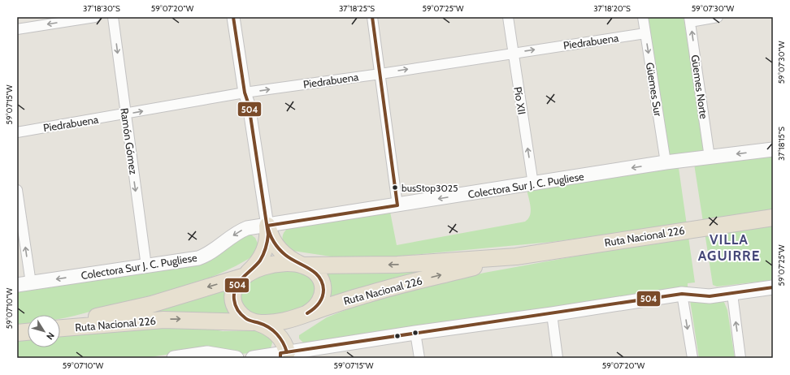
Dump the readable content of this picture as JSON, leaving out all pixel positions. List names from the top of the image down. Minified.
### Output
{"streets":{"highway":["Ruta Nacional 226"],"main road":["Colectora Sur J. C. Pugliese"],"street":["Piedrabuena","Güemes Norte","Güemes Sur","Pío XII","Ramón Gómez"]},"crossings":[["Piedrabuena","Güemes Sur"],["Piedrabuena","Pío XII"],["Piedrabuena","Ramón Gómez"],["Güemes Norte","Colectora Sur J. C. Pugliese"],["Güemes Sur","Colectora Sur J. C. Pugliese"],["Pío XII","Colectora Sur J. C. Pugliese"],["Ramón Gómez","Colectora Sur J. C. Pugliese"]],"one_way":["Piedrabuena","Güemes Norte","Güemes Sur","Pío XII","Ramón Gómez","Colectora Sur J. C. Pugliese"],"districts":["VILLA AGUIRRE"],"places":["busStop3025"],"lines":["transit line 504"],"north":"bottom right","coordinates":["37°18'30\"S","59°07'20\"W","37°18'25\"S","59°07'25\"W","37°18'20\"S","59°07'30\"W","59°07'15\"W","37°18'15\"S","59°07'10\"W"]}
